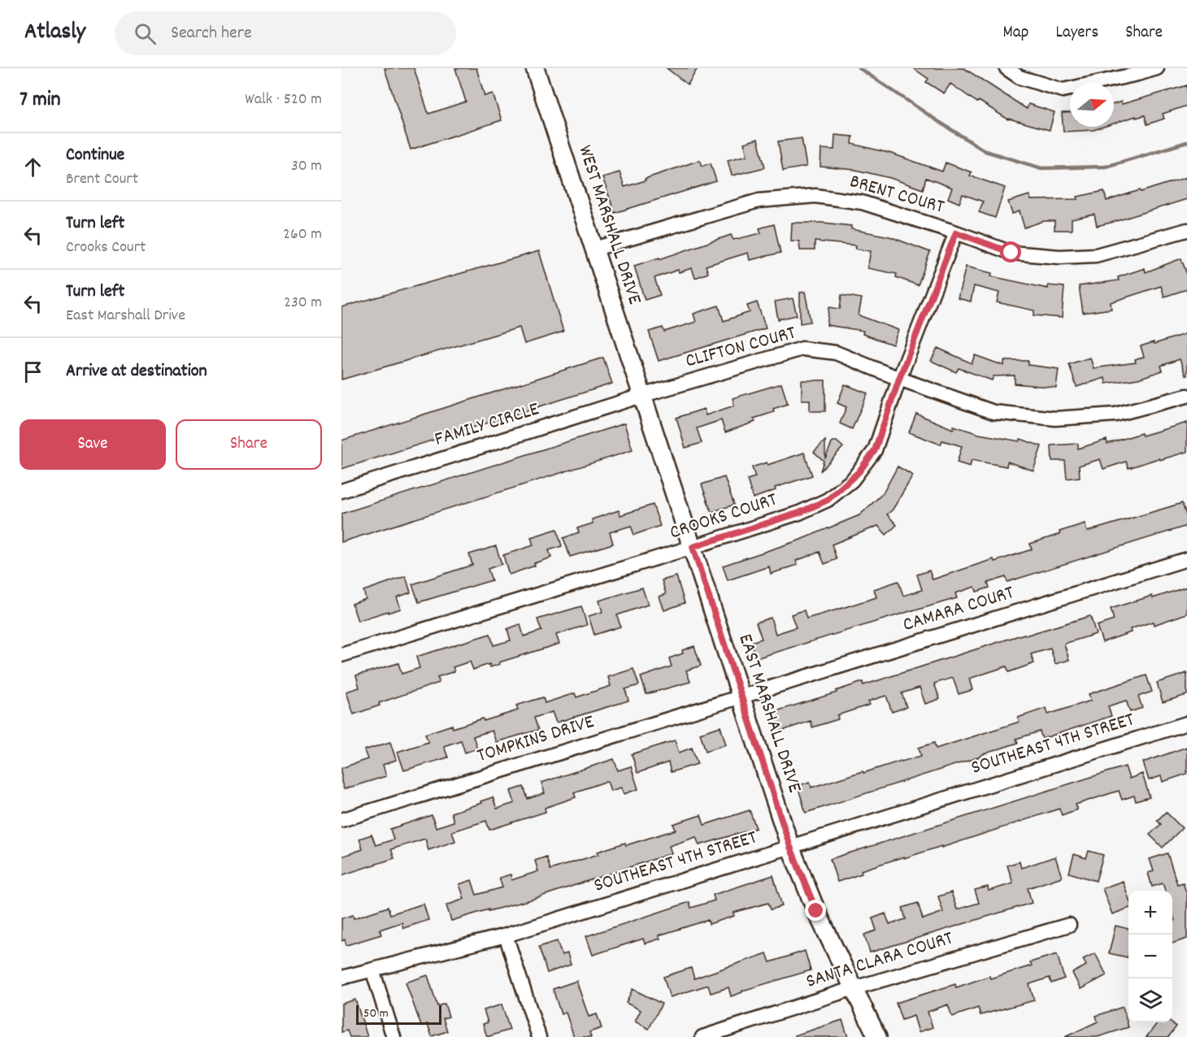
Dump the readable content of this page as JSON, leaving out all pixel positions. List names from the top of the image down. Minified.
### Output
{"streets":{"main road":["WEST MARSHALL DRIVE","EAST MARSHALL DRIVE"],"street":["BRENT COURT","CLIFTON COURT","FAMILY CIRCLE","CROOKS COURT","CAMARA COURT","TOMPKINS DRIVE","SOUTHEAST 4TH STREET","SANTA CLARA COURT"]},"crossings":[["BRENT COURT","WEST MARSHALL DRIVE"],["BRENT COURT","CROOKS COURT"],["WEST MARSHALL DRIVE","CLIFTON COURT"],["WEST MARSHALL DRIVE","FAMILY CIRCLE"],["WEST MARSHALL DRIVE","EAST MARSHALL DRIVE"],["CLIFTON COURT","FAMILY CIRCLE"],["CLIFTON COURT","CROOKS COURT"],["CLIFTON COURT","EAST MARSHALL DRIVE"],["FAMILY CIRCLE","EAST MARSHALL DRIVE"],["CROOKS COURT","EAST MARSHALL DRIVE"],["CAMARA COURT","EAST MARSHALL DRIVE"],["CAMARA COURT","TOMPKINS DRIVE"],["EAST MARSHALL DRIVE","TOMPKINS DRIVE"],["EAST MARSHALL DRIVE","SOUTHEAST 4TH STREET"],["EAST MARSHALL DRIVE","SANTA CLARA COURT"]],"scale_bar":"50 m","north":"right","page":{"header":"Atlasly","search":"Search here","nav":["Map","Layers","Share"],"heading":["7 min","Walk · 520 m"],"list":[["Continue","Brent Court","30 m"],["Turn left","Crooks Court","260 m"],["Turn left","East Marshall Drive","230 m"],"Arrive at destination"],"buttons":["Save","Share"],"map_buttons":["+","−"],"scale":"50 m"}}
